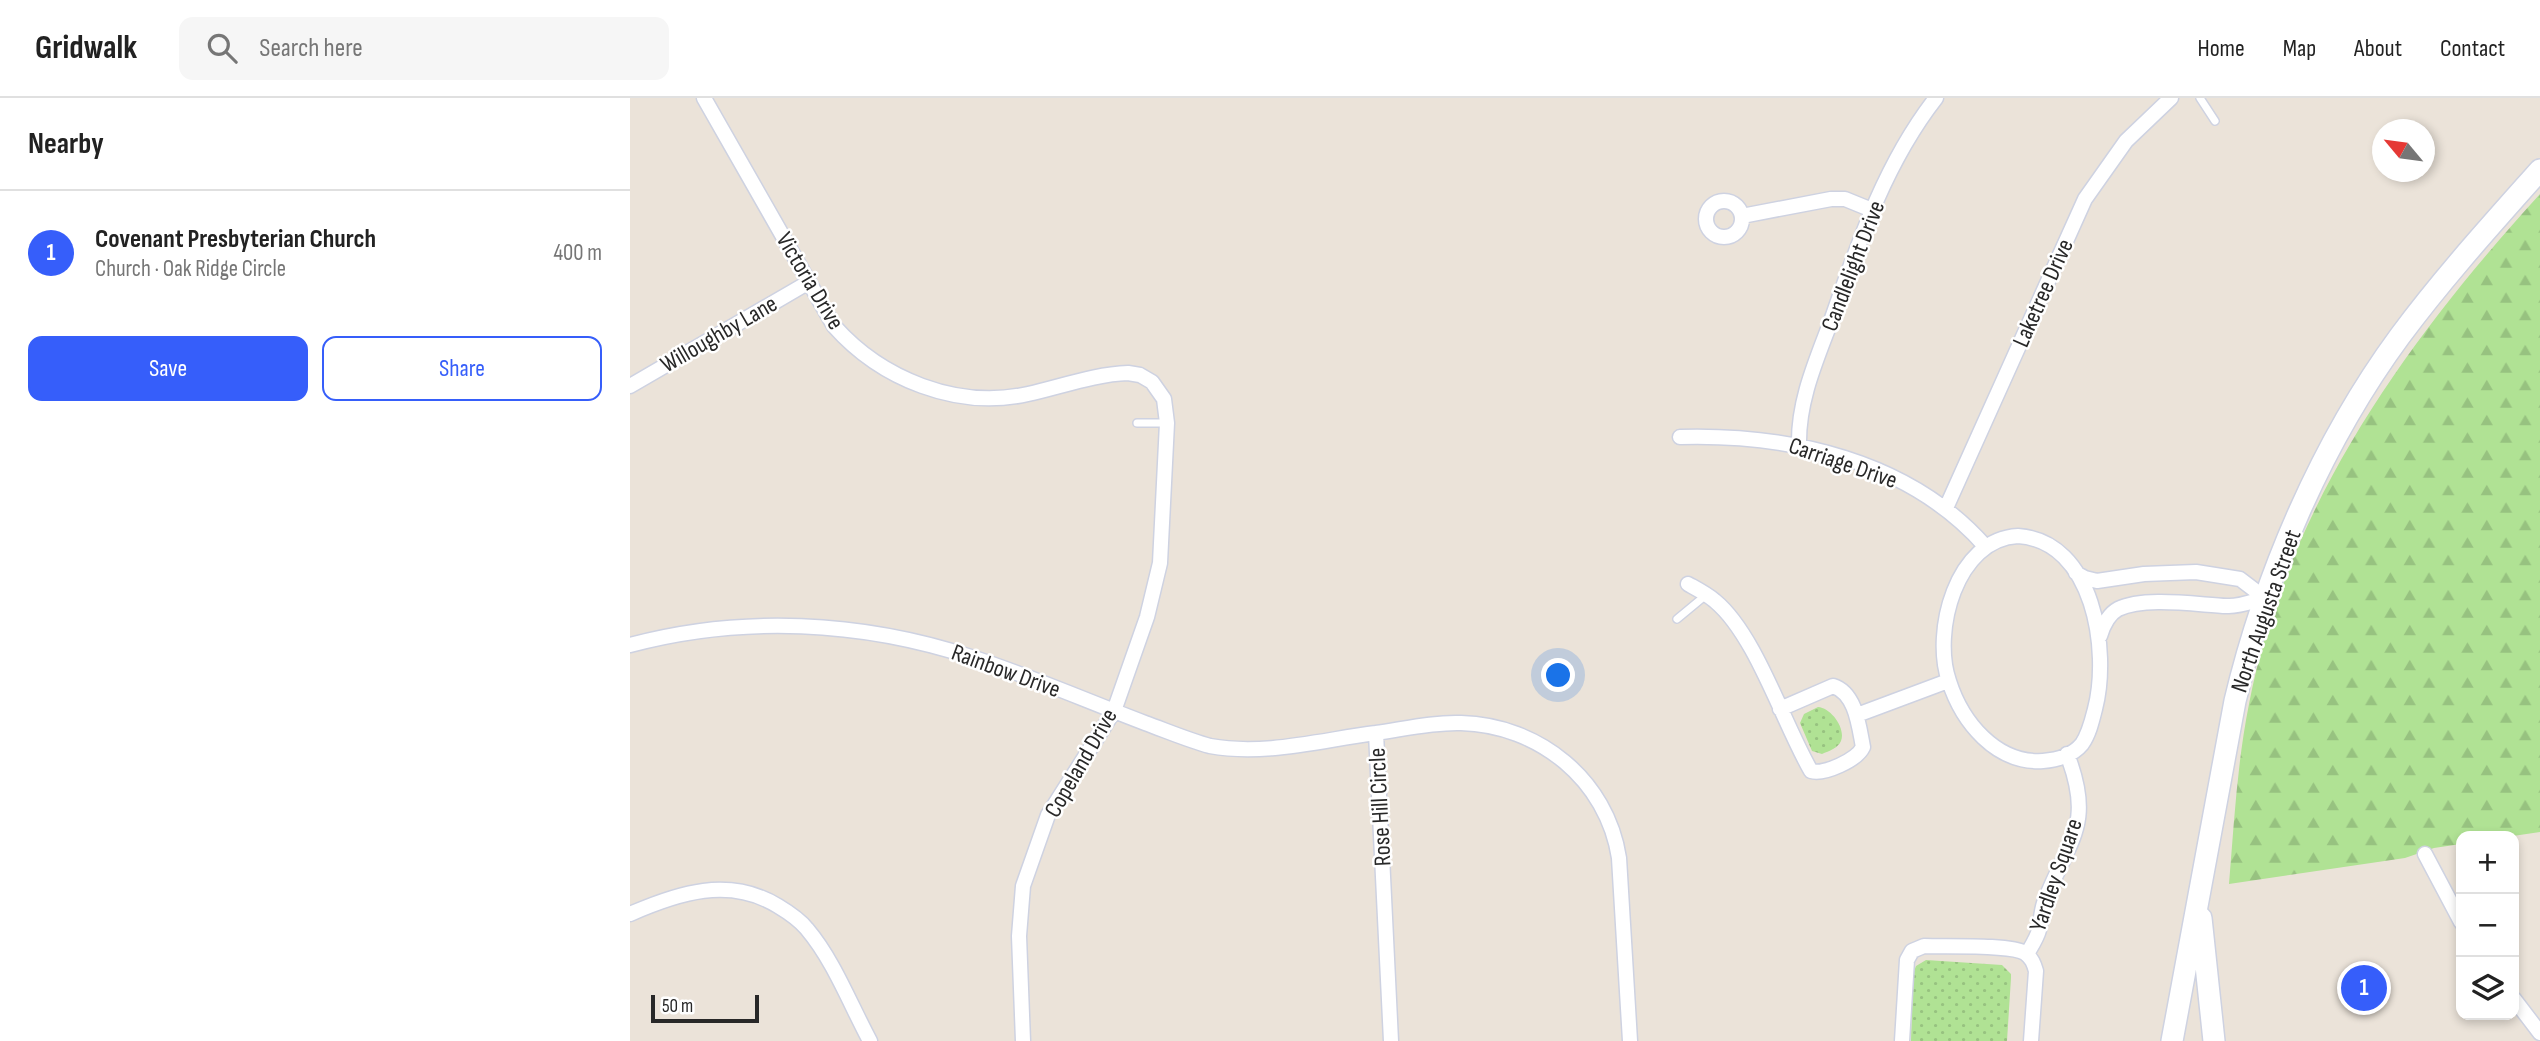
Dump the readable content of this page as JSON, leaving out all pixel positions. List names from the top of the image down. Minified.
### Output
{"streets":{"main road":["North Augusta Street"],"street":["Candlelight Drive","Victoria Drive","Laketree Drive","Willoughby Lane","Carriage Drive","Rainbow Drive","Copeland Drive","Rose Hill Circle","Yardley Square"]},"crossings":[["Candlelight Drive","Carriage Drive"],["Victoria Drive","Willoughby Lane"],["Victoria Drive","Copeland Drive"],["Laketree Drive","Carriage Drive"],["Carriage Drive","Yardley Square"],["Rainbow Drive","Copeland Drive"],["Rainbow Drive","Rose Hill Circle"]],"scale_bar":"50 m","north":"top left","page":{"header":"Gridwalk","search":"Search here","nav":["Home","Map","About","Contact"],"heading":"Nearby","list":[{"mark":"1","name":"Covenant Presbyterian Church","note":"Church · Oak Ridge Circle","value":"400 m"}],"buttons":["Save","Share"],"map_buttons":["+","−"],"pins":"1","scale":"50 m"}}
